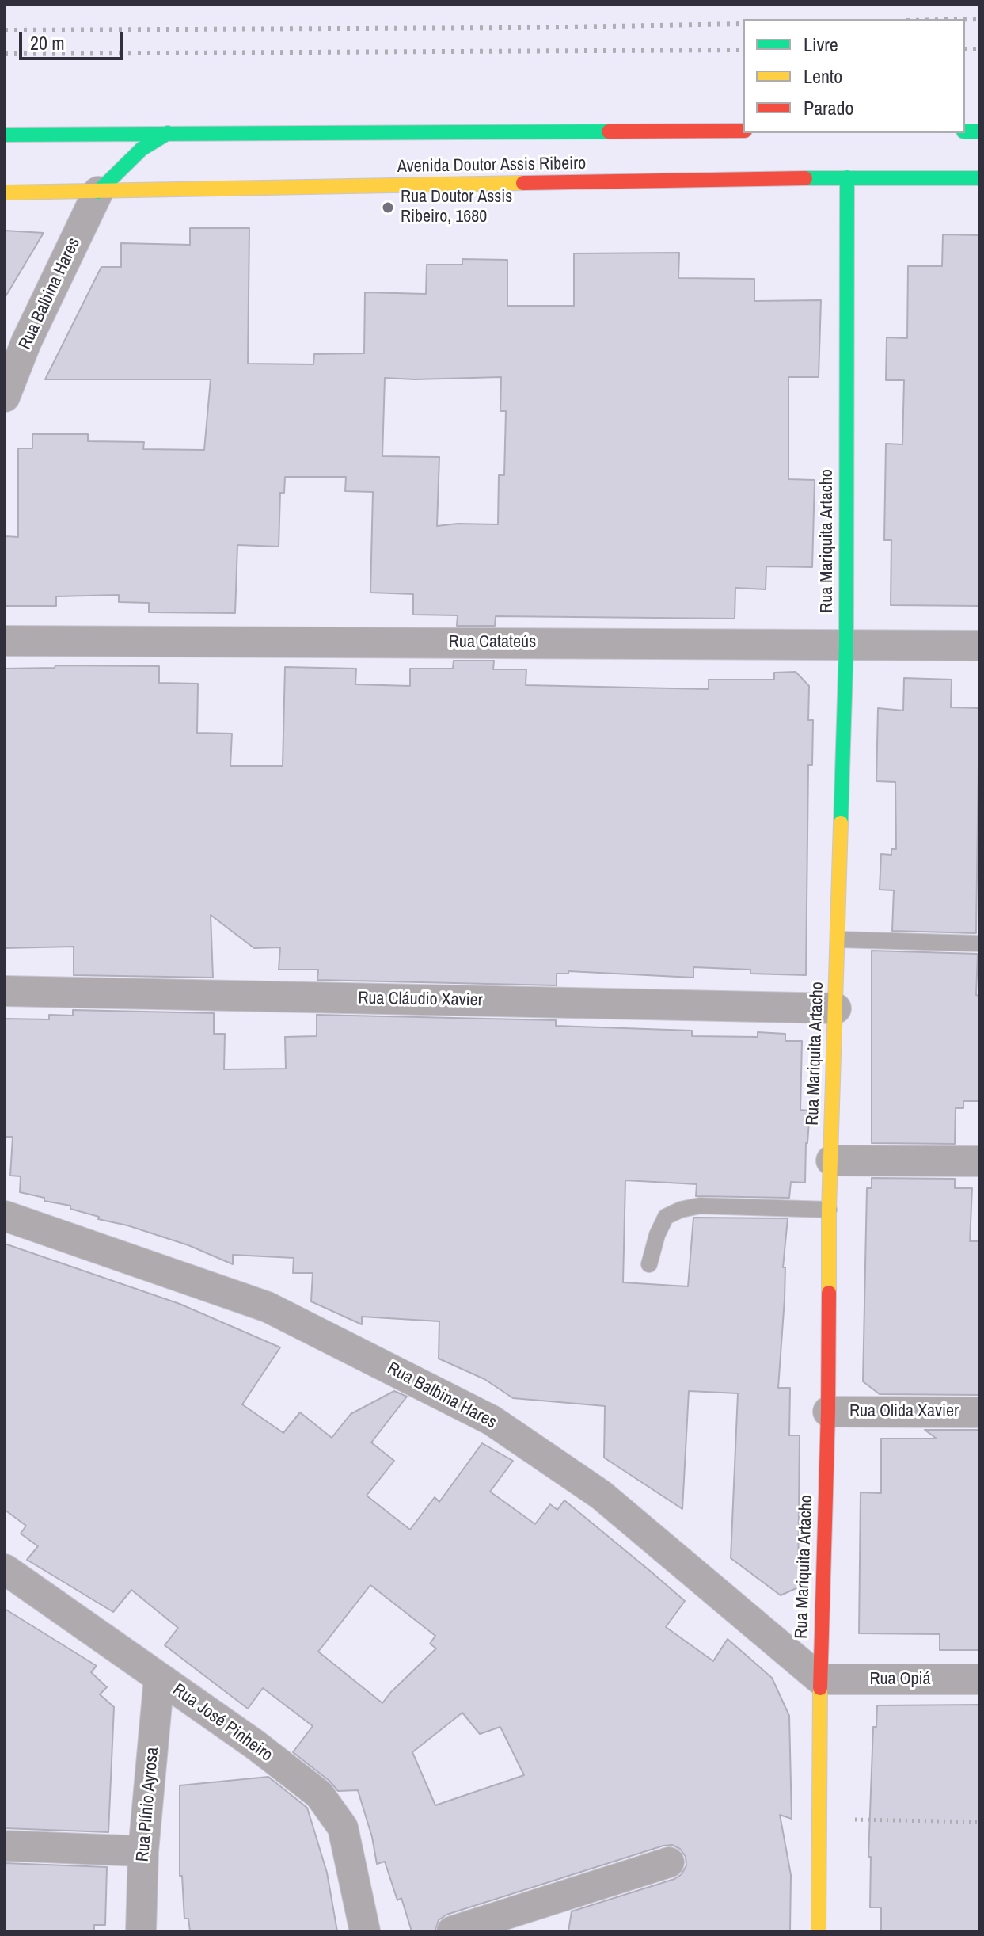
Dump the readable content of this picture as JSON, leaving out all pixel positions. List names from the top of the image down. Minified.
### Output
{"streets":{"main road":["Avenida Doutor Assis Ribeiro","Rua Mariquita Artacho"],"street":["Rua Balbina Hares","Rua Catateús","Rua Cláudio Xavier","Rua Olida Xavier","Rua Opiá","Rua José Pinheiro","Rua Plínio Ayrosa"]},"crossings":[["Avenida Doutor Assis Ribeiro","Rua Balbina Hares"],["Avenida Doutor Assis Ribeiro","Rua Mariquita Artacho"],["Rua Balbina Hares","Rua Mariquita Artacho"],["Rua Balbina Hares","Rua Opiá"],["Rua Mariquita Artacho","Rua Catateús"],["Rua Mariquita Artacho","Rua Cláudio Xavier"],["Rua Mariquita Artacho","Rua Olida Xavier"],["Rua Mariquita Artacho","Rua Opiá"],["Rua José Pinheiro","Rua Plínio Ayrosa"]],"places":["Rua Doutor Assis Ribeiro, 1680"],"legend":["Livre","Lento","Parado"],"scale_bar":"20 m"}
